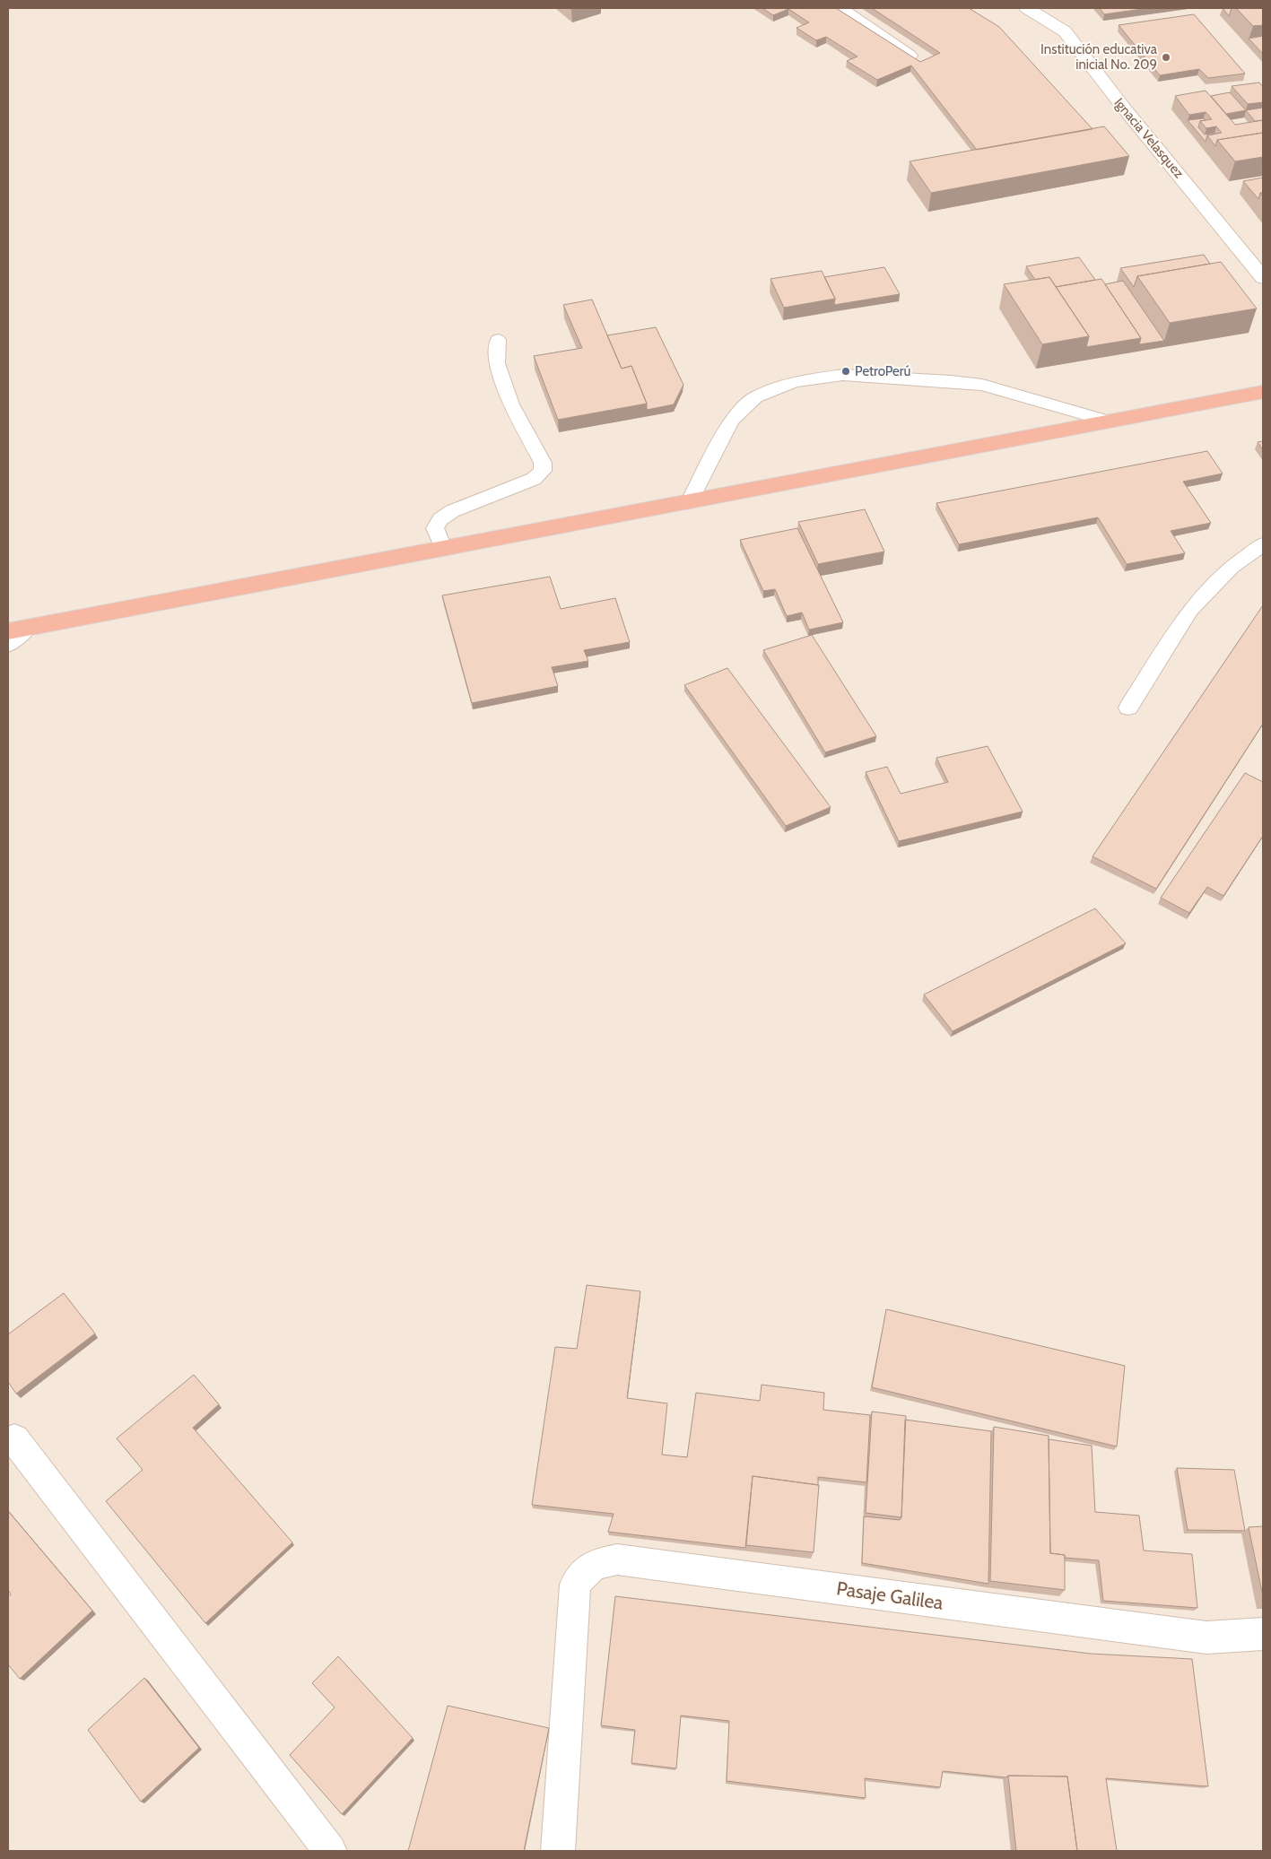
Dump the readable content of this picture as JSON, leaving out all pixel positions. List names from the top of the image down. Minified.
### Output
{"streets":{"street":["Ignacia Velasquez","Pasaje Galilea"]},"places":["Institución educativa inicial No. 209","PetroPerú"]}
